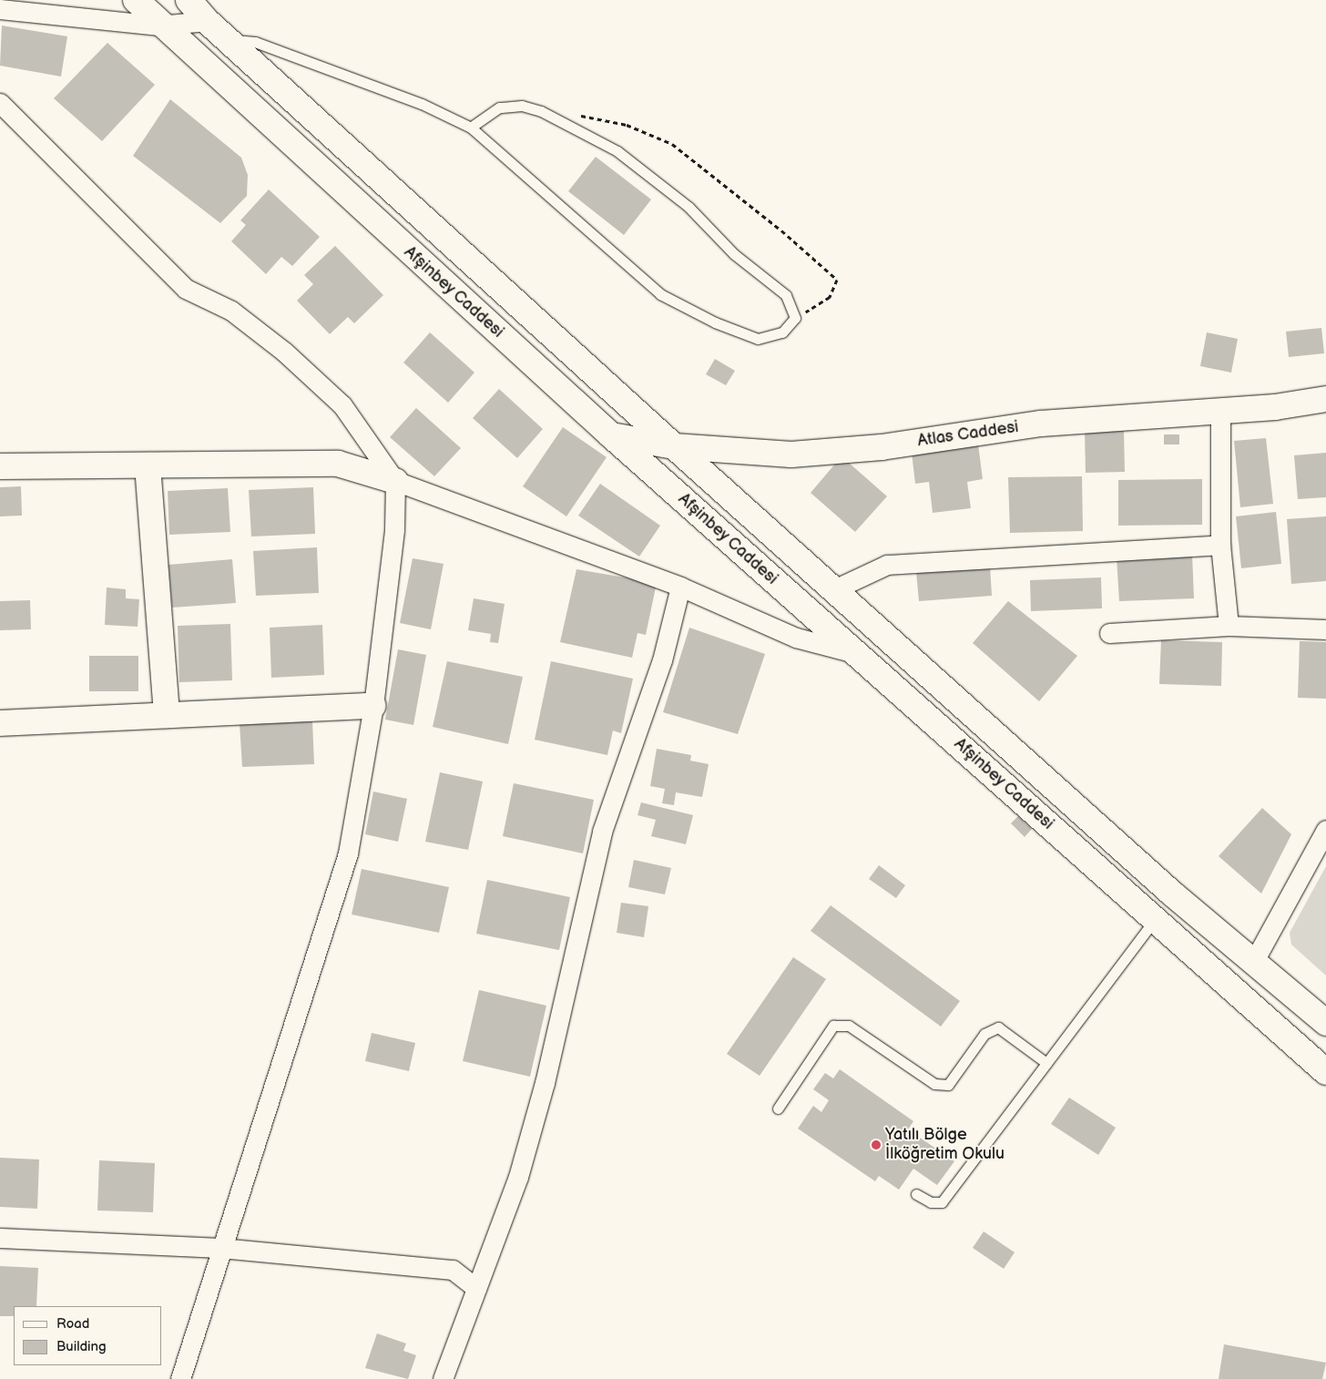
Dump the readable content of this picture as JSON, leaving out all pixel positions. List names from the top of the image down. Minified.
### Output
{"streets":{"main road":["Afşinbey Caddesi","Atlas Caddesi"]},"crossings":[["Afşinbey Caddesi","Atlas Caddesi"]],"places":["Yatılı Bölge İlköğretim Okulu"],"legend":["Road","Building"]}
